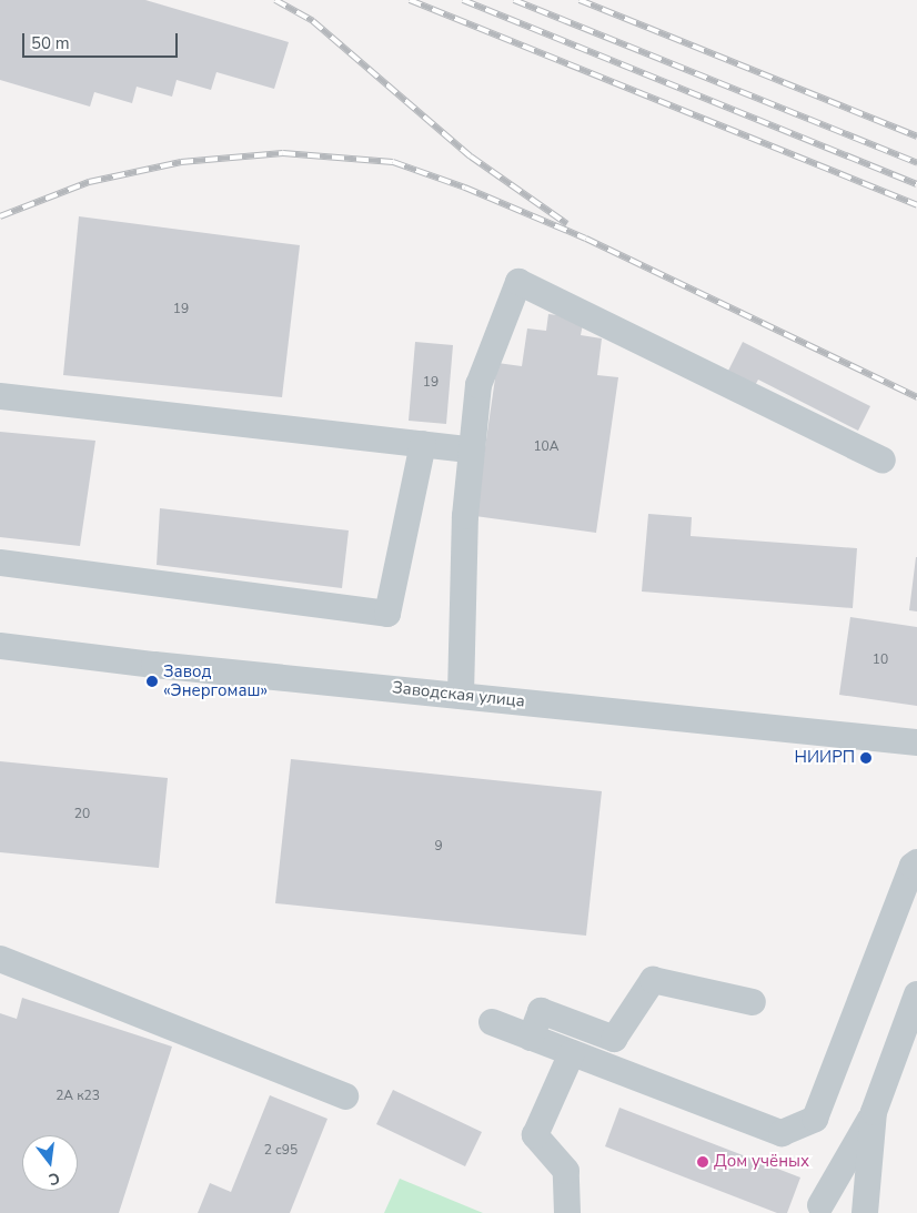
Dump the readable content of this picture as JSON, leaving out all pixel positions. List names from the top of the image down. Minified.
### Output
{"streets":{"street":["Заводская улица"]},"places":["Завод «Энергомаш»","НИИРП","Дом учёных"],"house_numbers":["19","19","10А","10","20","9","2А к23","2 с95"],"scale_bar":"50 m","north":"bottom"}
